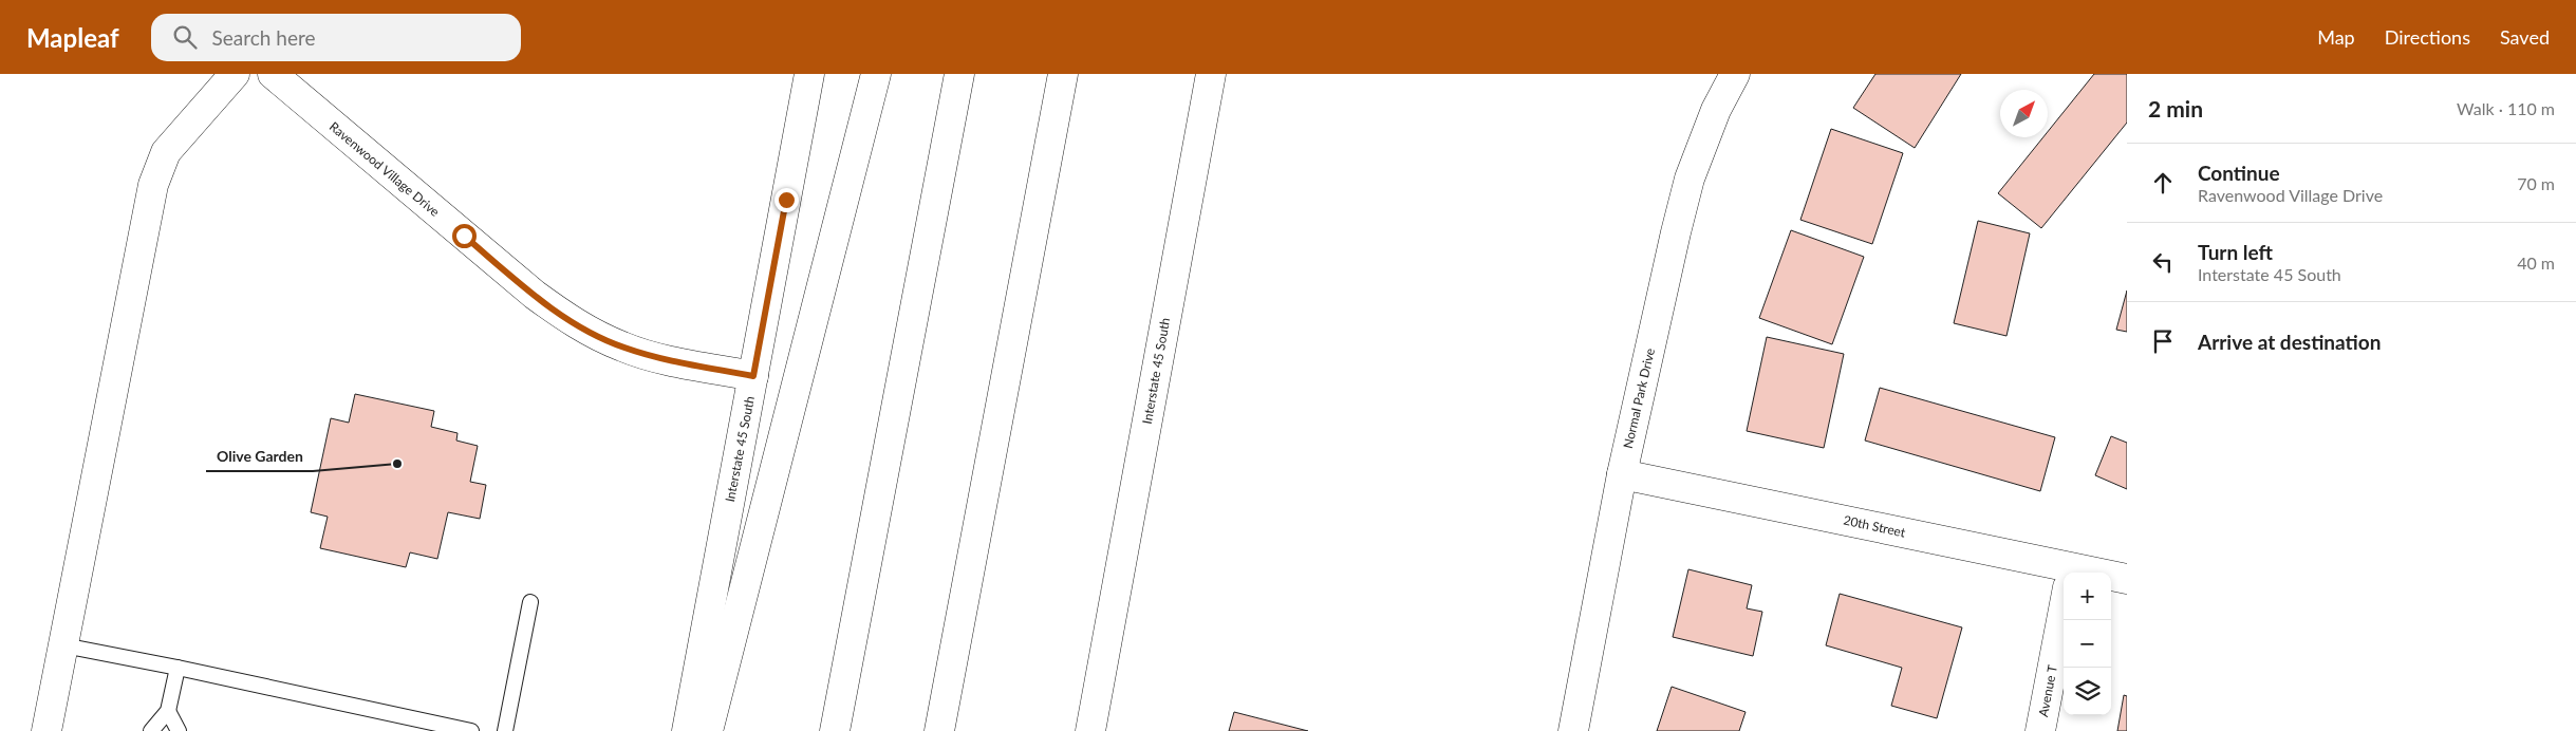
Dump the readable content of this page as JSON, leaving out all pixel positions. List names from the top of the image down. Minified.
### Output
{"streets":{"main road":["Ravenwood Village Drive","Interstate 45 South","Normal Park Drive","20th Street","Avenue T"]},"crossings":[["Ravenwood Village Drive","Interstate 45 South"],["Normal Park Drive","20th Street"]],"places":["Olive Garden"],"north":"top right","page":{"header":"Mapleaf","search":"Search here","nav":["Map","Directions","Saved"],"heading":["2 min","Walk · 110 m"],"list":[["Continue","Ravenwood Village Drive","70 m"],["Turn left","Interstate 45 South","40 m"],"Arrive at destination"],"map_buttons":["+","−"]}}
